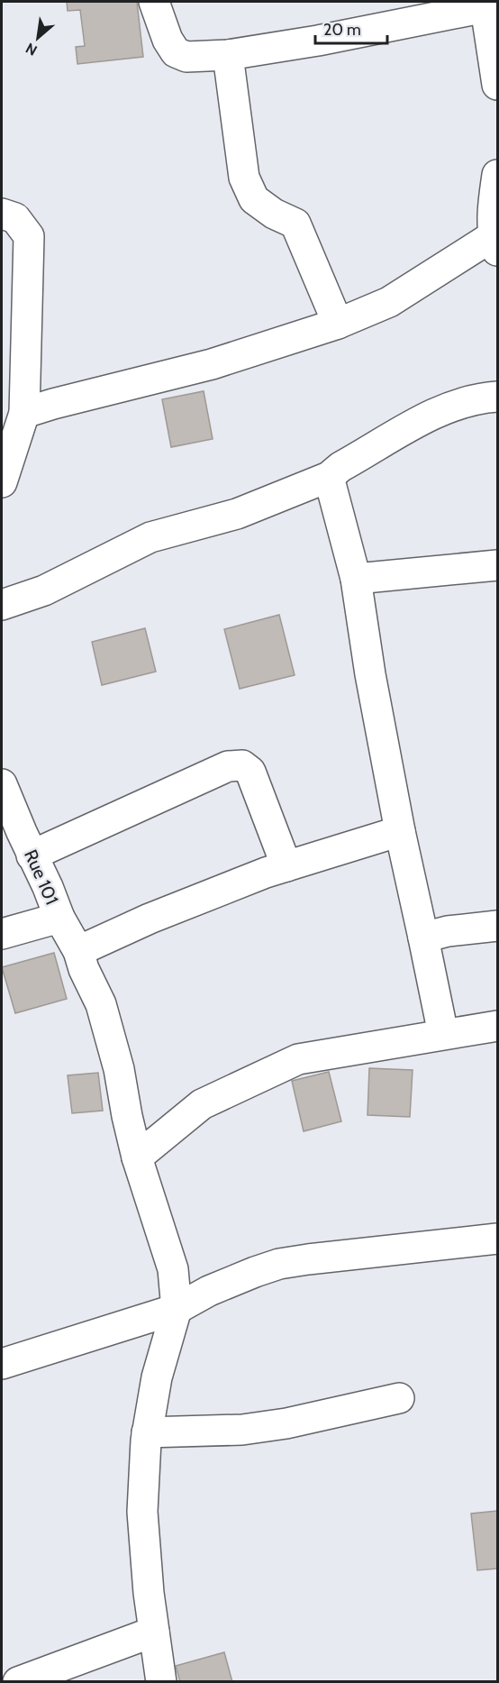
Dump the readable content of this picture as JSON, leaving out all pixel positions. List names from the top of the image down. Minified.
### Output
{"streets":{"street":["Rue 101"]},"scale_bar":"20 m","north":"bottom left"}
